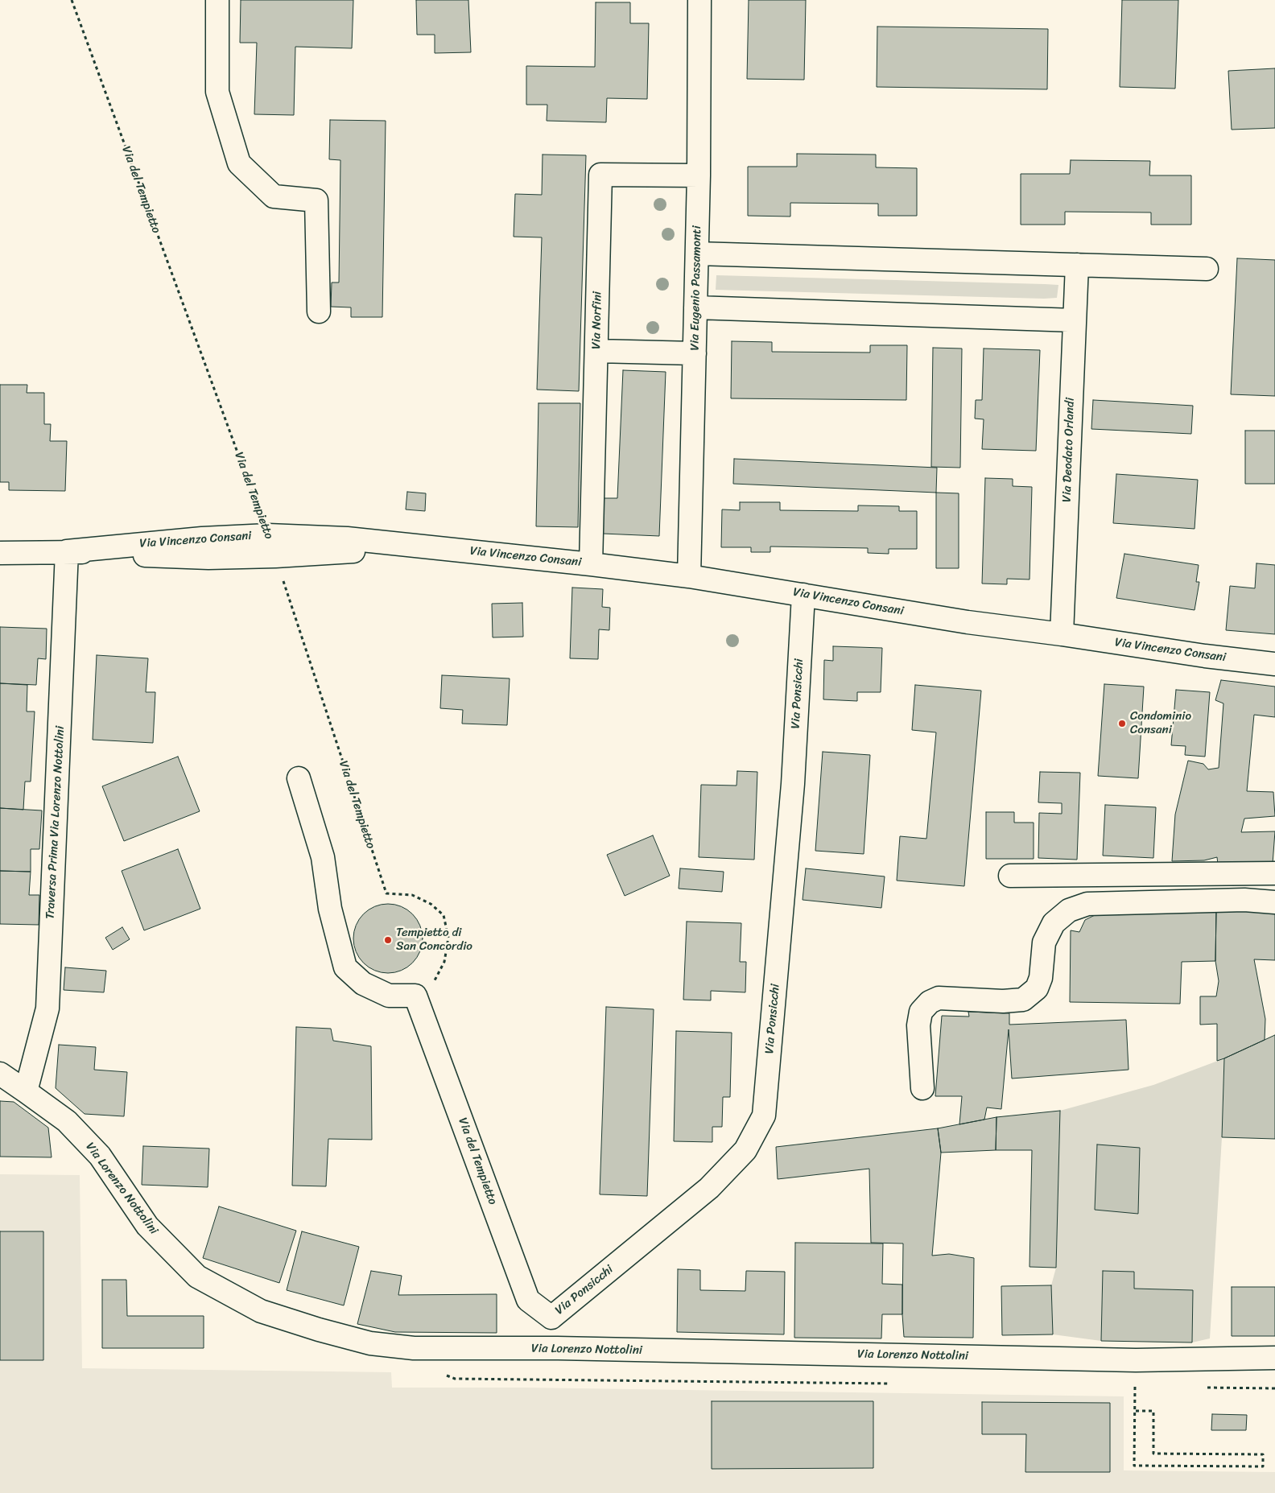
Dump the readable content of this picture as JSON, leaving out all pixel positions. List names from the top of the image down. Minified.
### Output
{"streets":{"street":["Via del Tempietto","Via Eugenio Passamonti","Via Norfini","Via Deodato Orlandi","Via Vincenzo Consani","Via Ponsicchi","Traversa Prima Via Lorenzo Nottolini","Via Lorenzo Nottolini"]},"crossings":[["Via del Tempietto","Via Vincenzo Consani"],["Via del Tempietto","Via Ponsicchi"],["Via Eugenio Passamonti","Via Norfini"],["Via Eugenio Passamonti","Via Vincenzo Consani"],["Via Norfini","Via Vincenzo Consani"],["Via Deodato Orlandi","Via Vincenzo Consani"],["Via Vincenzo Consani","Via Ponsicchi"],["Via Vincenzo Consani","Traversa Prima Via Lorenzo Nottolini"],["Via Ponsicchi","Via Lorenzo Nottolini"],["Traversa Prima Via Lorenzo Nottolini","Via Lorenzo Nottolini"]],"places":["Condominio Consani","Tempietto di San Concordio"]}
